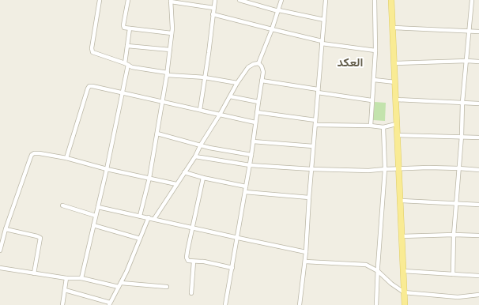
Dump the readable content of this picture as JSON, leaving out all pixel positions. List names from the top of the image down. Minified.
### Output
{"districts":["العكد"]}
